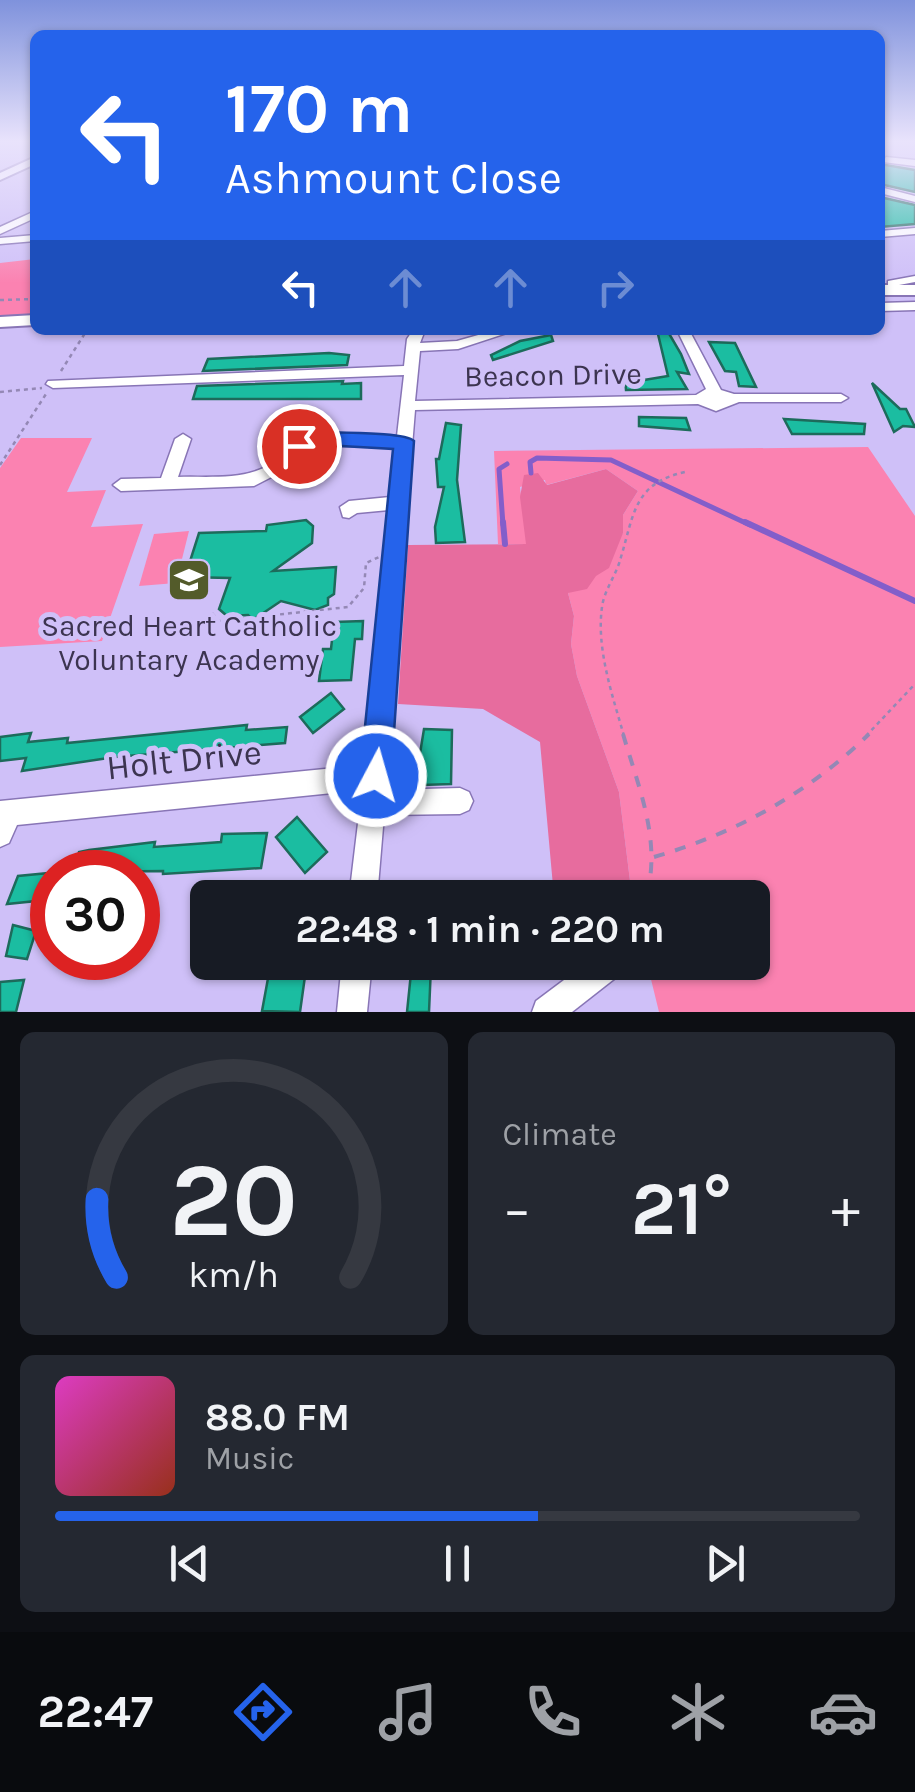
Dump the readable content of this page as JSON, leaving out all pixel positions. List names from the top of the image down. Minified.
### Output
{"streets":{"street":["Beacon Drive","Holt Drive"]},"places":{"school or university":["Sacred Heart Catholic Voluntary Academy"]},"page":{"turn":["170 m","Ashmount Close"],"limit":"30","trip":"22:48 · 1 min · 220 m","tile":"Climate","heat":["−","21°","+"],"song":["88.0 FM","Music"],"tabs":"22:47","gauge":["20","km/h"]}}
